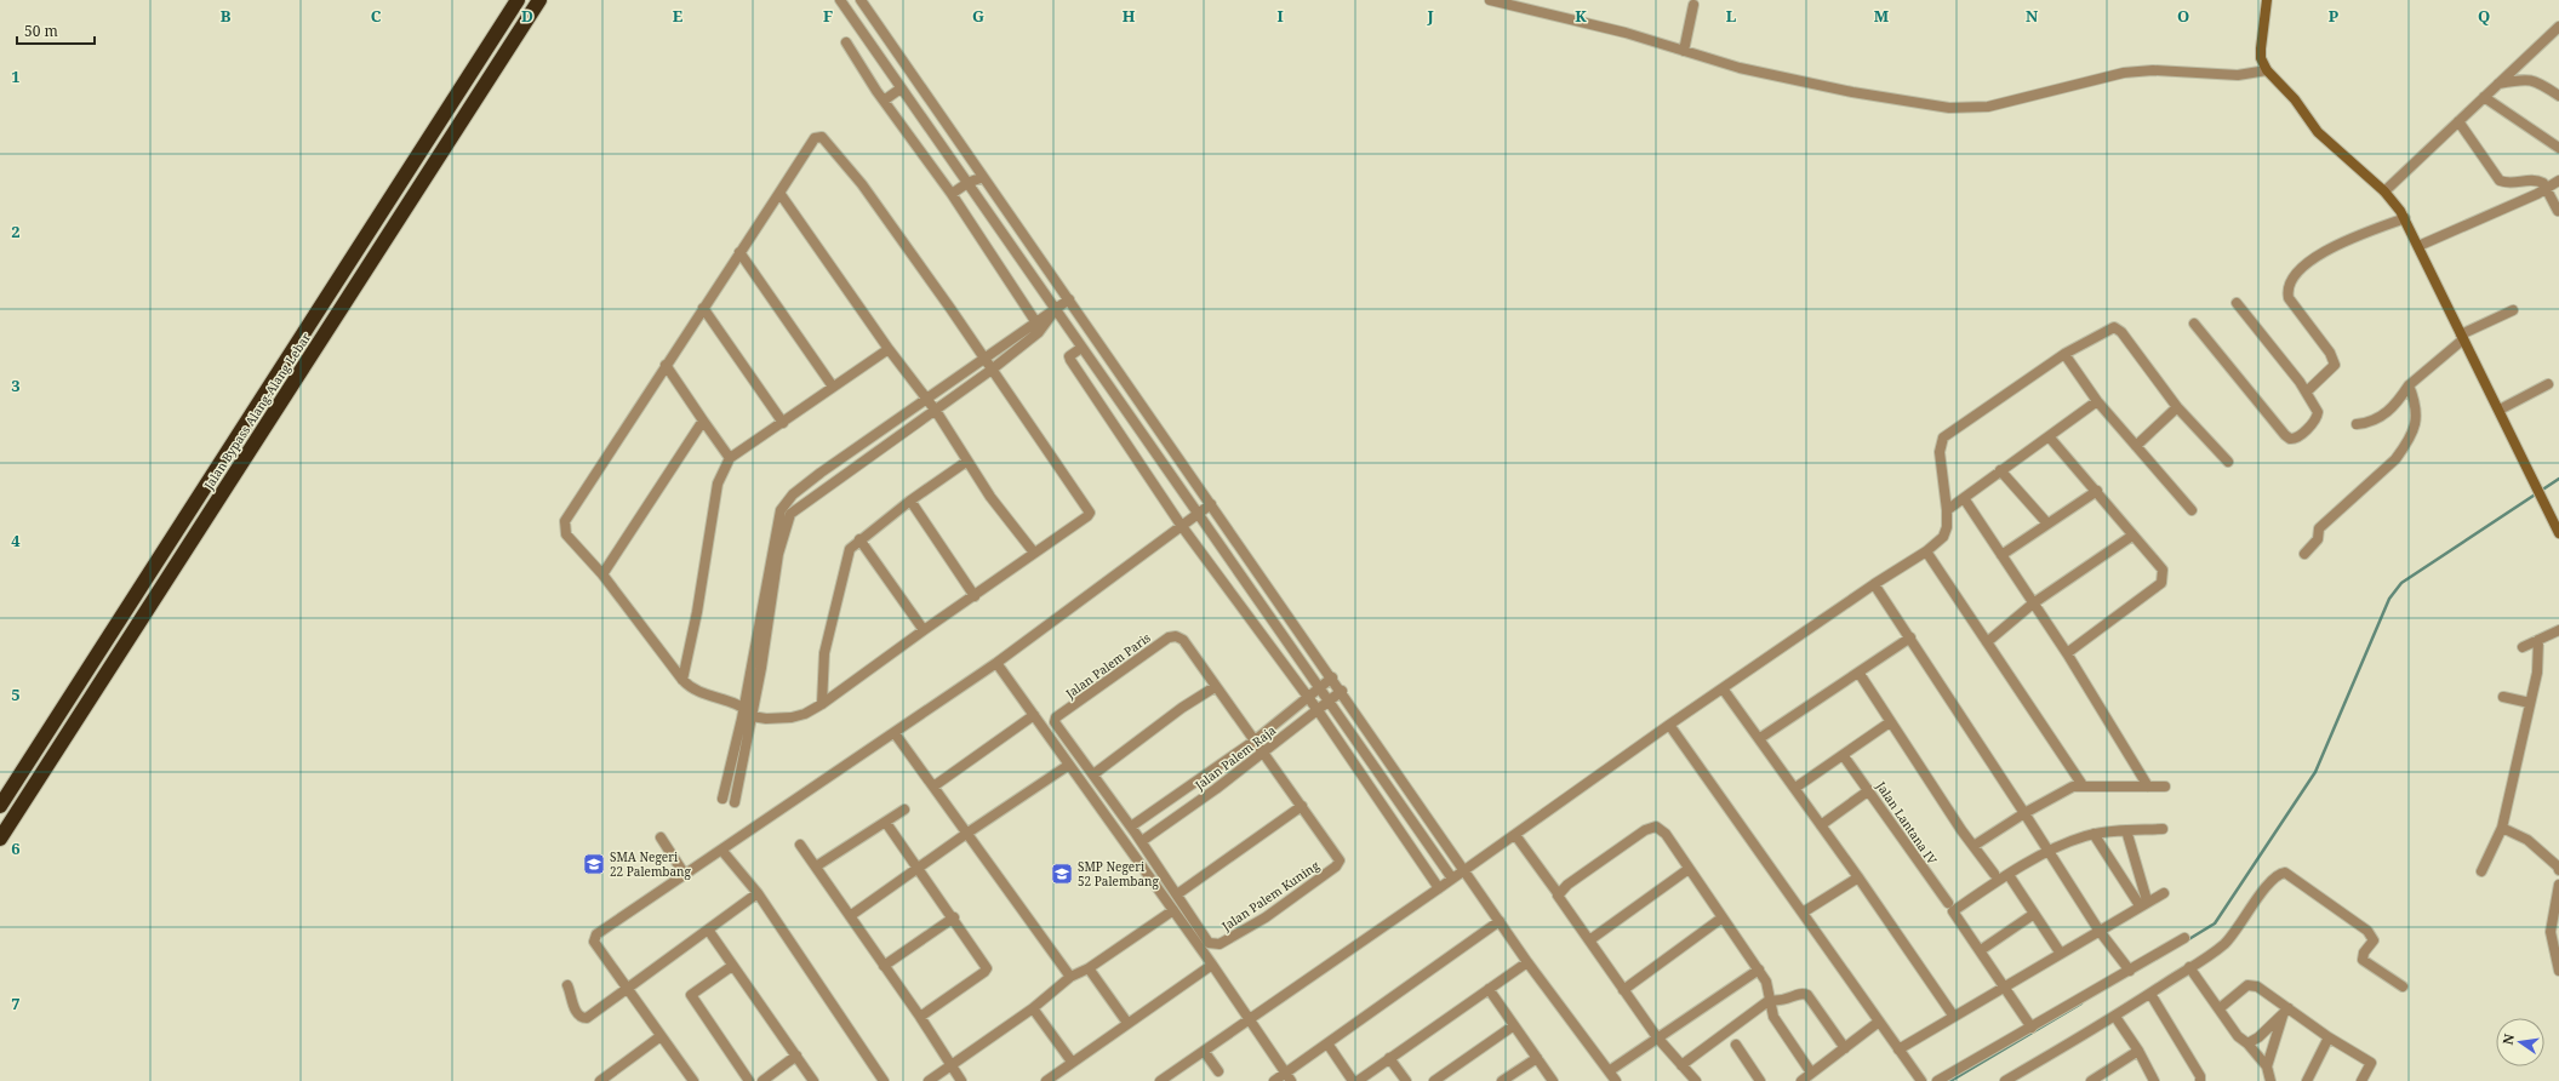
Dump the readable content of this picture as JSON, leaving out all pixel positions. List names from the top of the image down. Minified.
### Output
{"streets":{"highway":["Jalan Bypass Alang-Alang Lebar"],"street":["Jalan Palem Paris","Jalan Palem Raja","Jalan Lantana IV","Jalan Palem Kuning"]},"places":{"school or university":["SMA Negeri 22 Palembang","SMP Negeri 52 Palembang"]},"scale_bar":"50 m","north":"left","grid":{"columns":["B","C","D","E","F","G","H","I","J","K","L","M","N","O","P","Q"],"rows":["1","2","3","4","5","6","7"]}}
